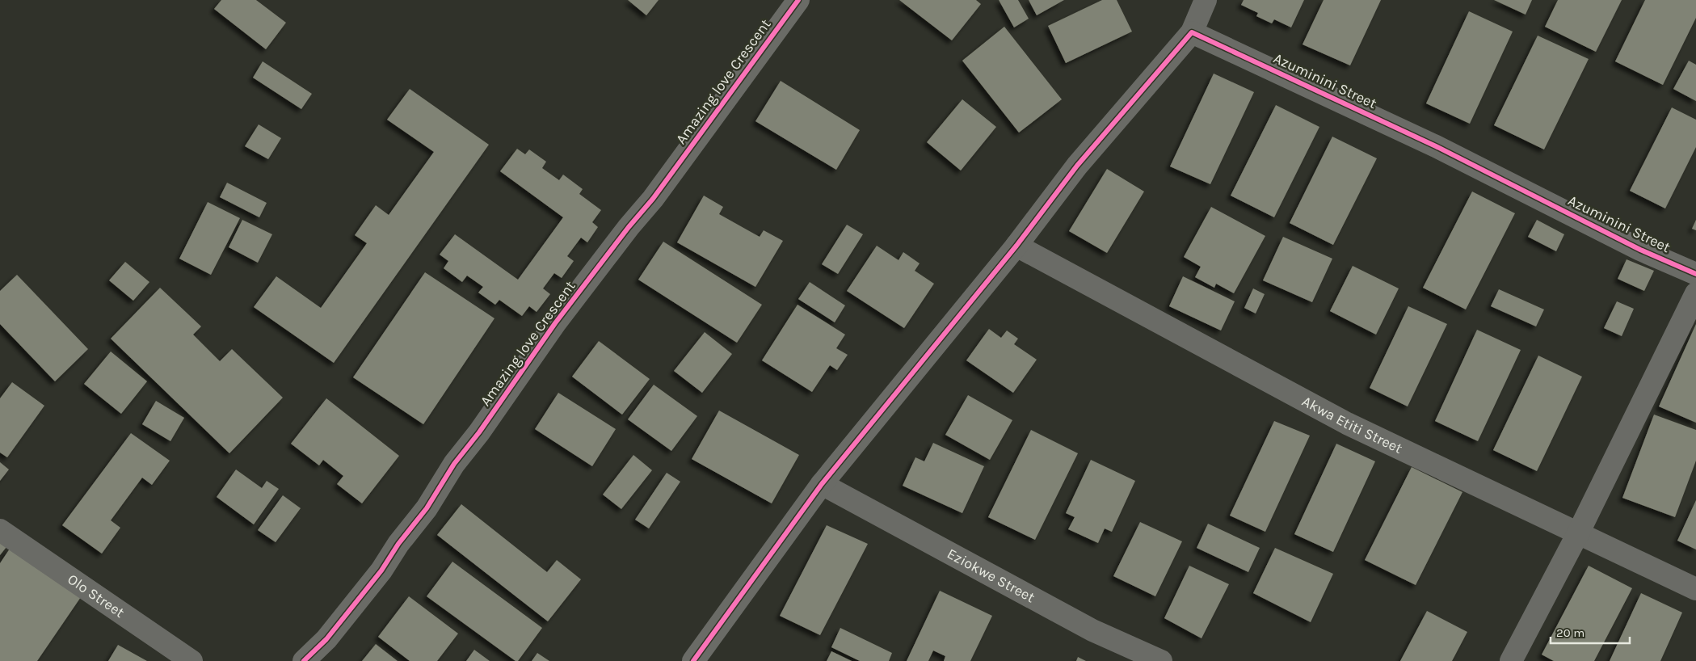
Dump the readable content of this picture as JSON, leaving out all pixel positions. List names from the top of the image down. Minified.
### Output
{"streets":{"street":["Azuminini Street","Amazing love Crescent","Akwa Etiti Street","Eziokwe Street","Olo Street"]},"scale_bar":"20 m"}
